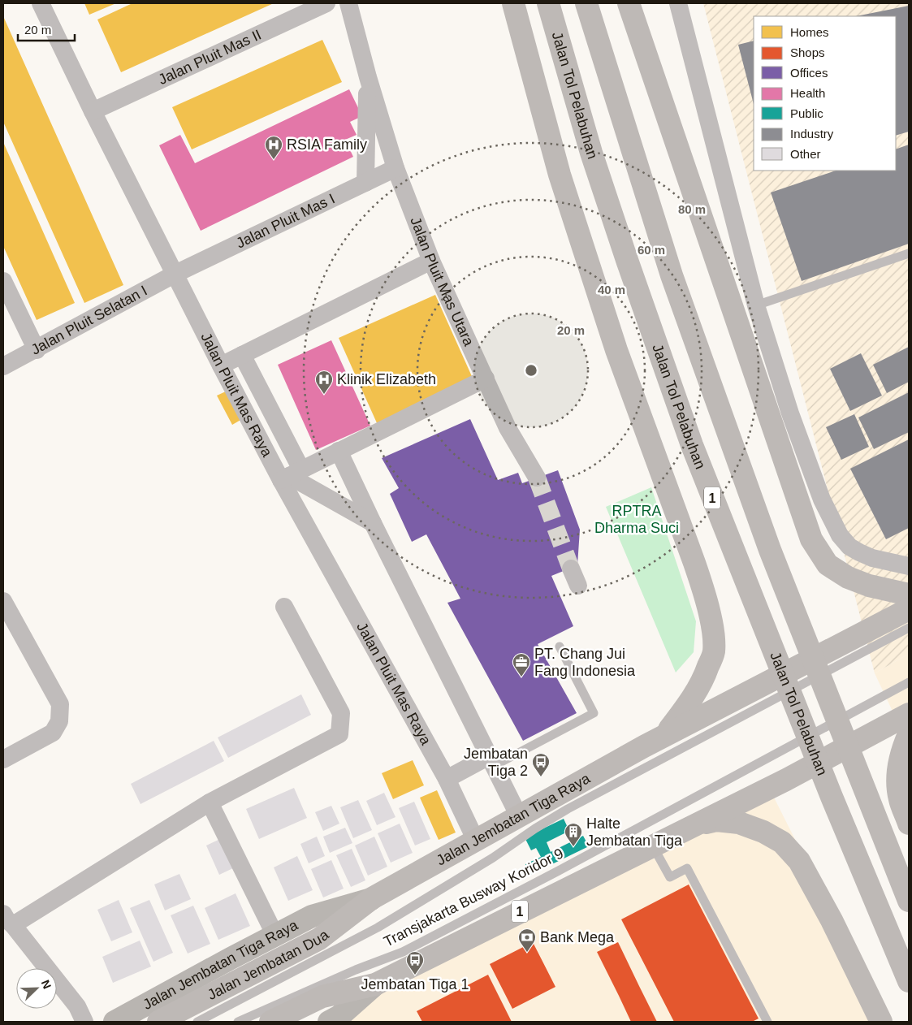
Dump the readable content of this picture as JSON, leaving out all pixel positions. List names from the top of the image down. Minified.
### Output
{"streets":{"highway":["Jalan Tol Pelabuhan","1","Jalan Jembatan Tiga Raya","Jalan Jembatan Dua"],"street":["Jalan Pluit Mas II","Jalan Pluit Mas I","Jalan Pluit Mas Utara","Jalan Pluit Selatan I","Jalan Pluit Mas Raya"],"lane":["Transjakarta Busway Koridor 9"]},"crossings":[["Jalan Pluit Mas II","Jalan Pluit Mas Raya"],["Jalan Pluit Mas I","Jalan Pluit Mas Utara"],["Jalan Pluit Mas I","Jalan Pluit Selatan I"],["Jalan Pluit Mas I","Jalan Pluit Mas Raya"],["Jalan Pluit Selatan I","Jalan Pluit Mas Raya"],["Jalan Pluit Mas Raya","Jalan Jembatan Tiga Raya"],["Jalan Jembatan Tiga Raya","Transjakarta Busway Koridor 9"],["Jalan Jembatan Tiga Raya","Jalan Jembatan Dua"]],"parks":["RPTRA Dharma Suci"],"places":{"hospital":["RSIA Family","Klinik Elizabeth"],"office":["PT. Chang Jui Fang Indonesia"],"bus stop":["Jembatan Tiga 2","Jembatan Tiga 1"],"building":["Halte Jembatan Tiga"],"bank":["Bank Mega"]},"legend":["Homes","Shops","Offices","Health","Public","Industry","Other"],"scale_bar":"20 m","north":"top right","rings":["80 m","60 m","40 m","20 m"]}
